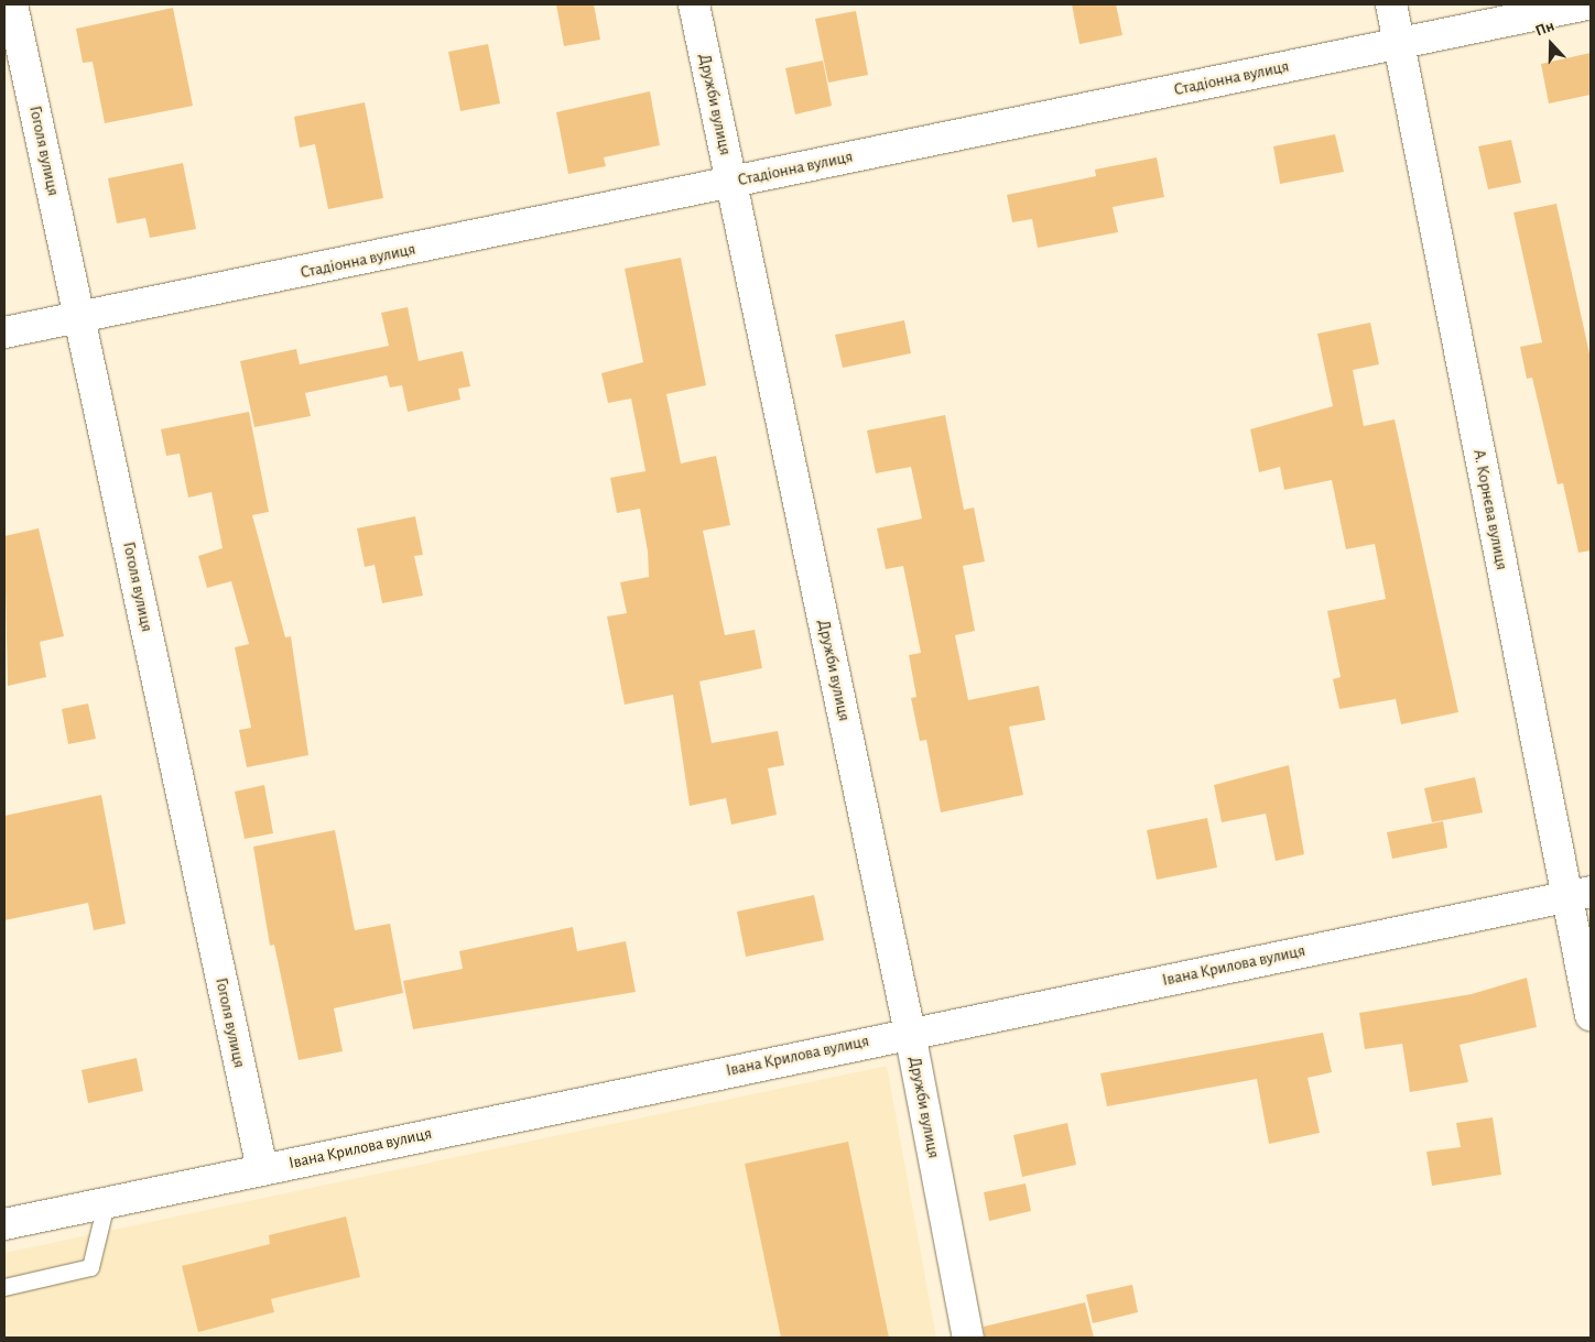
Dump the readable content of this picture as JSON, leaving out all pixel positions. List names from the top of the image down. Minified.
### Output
{"streets":{"street":["Стадіонна вулиця","Дружби вулиця","Гоголя вулиця","А. Корнєва вулиця","Івана Крилова вулиця"]},"crossings":[["Стадіонна вулиця","Дружби вулиця"],["Стадіонна вулиця","Гоголя вулиця"],["Стадіонна вулиця","А. Корнєва вулиця"],["Дружби вулиця","Івана Крилова вулиця"],["Гоголя вулиця","Івана Крилова вулиця"],["А. Корнєва вулиця","Івана Крилова вулиця"]],"north":"top"}
